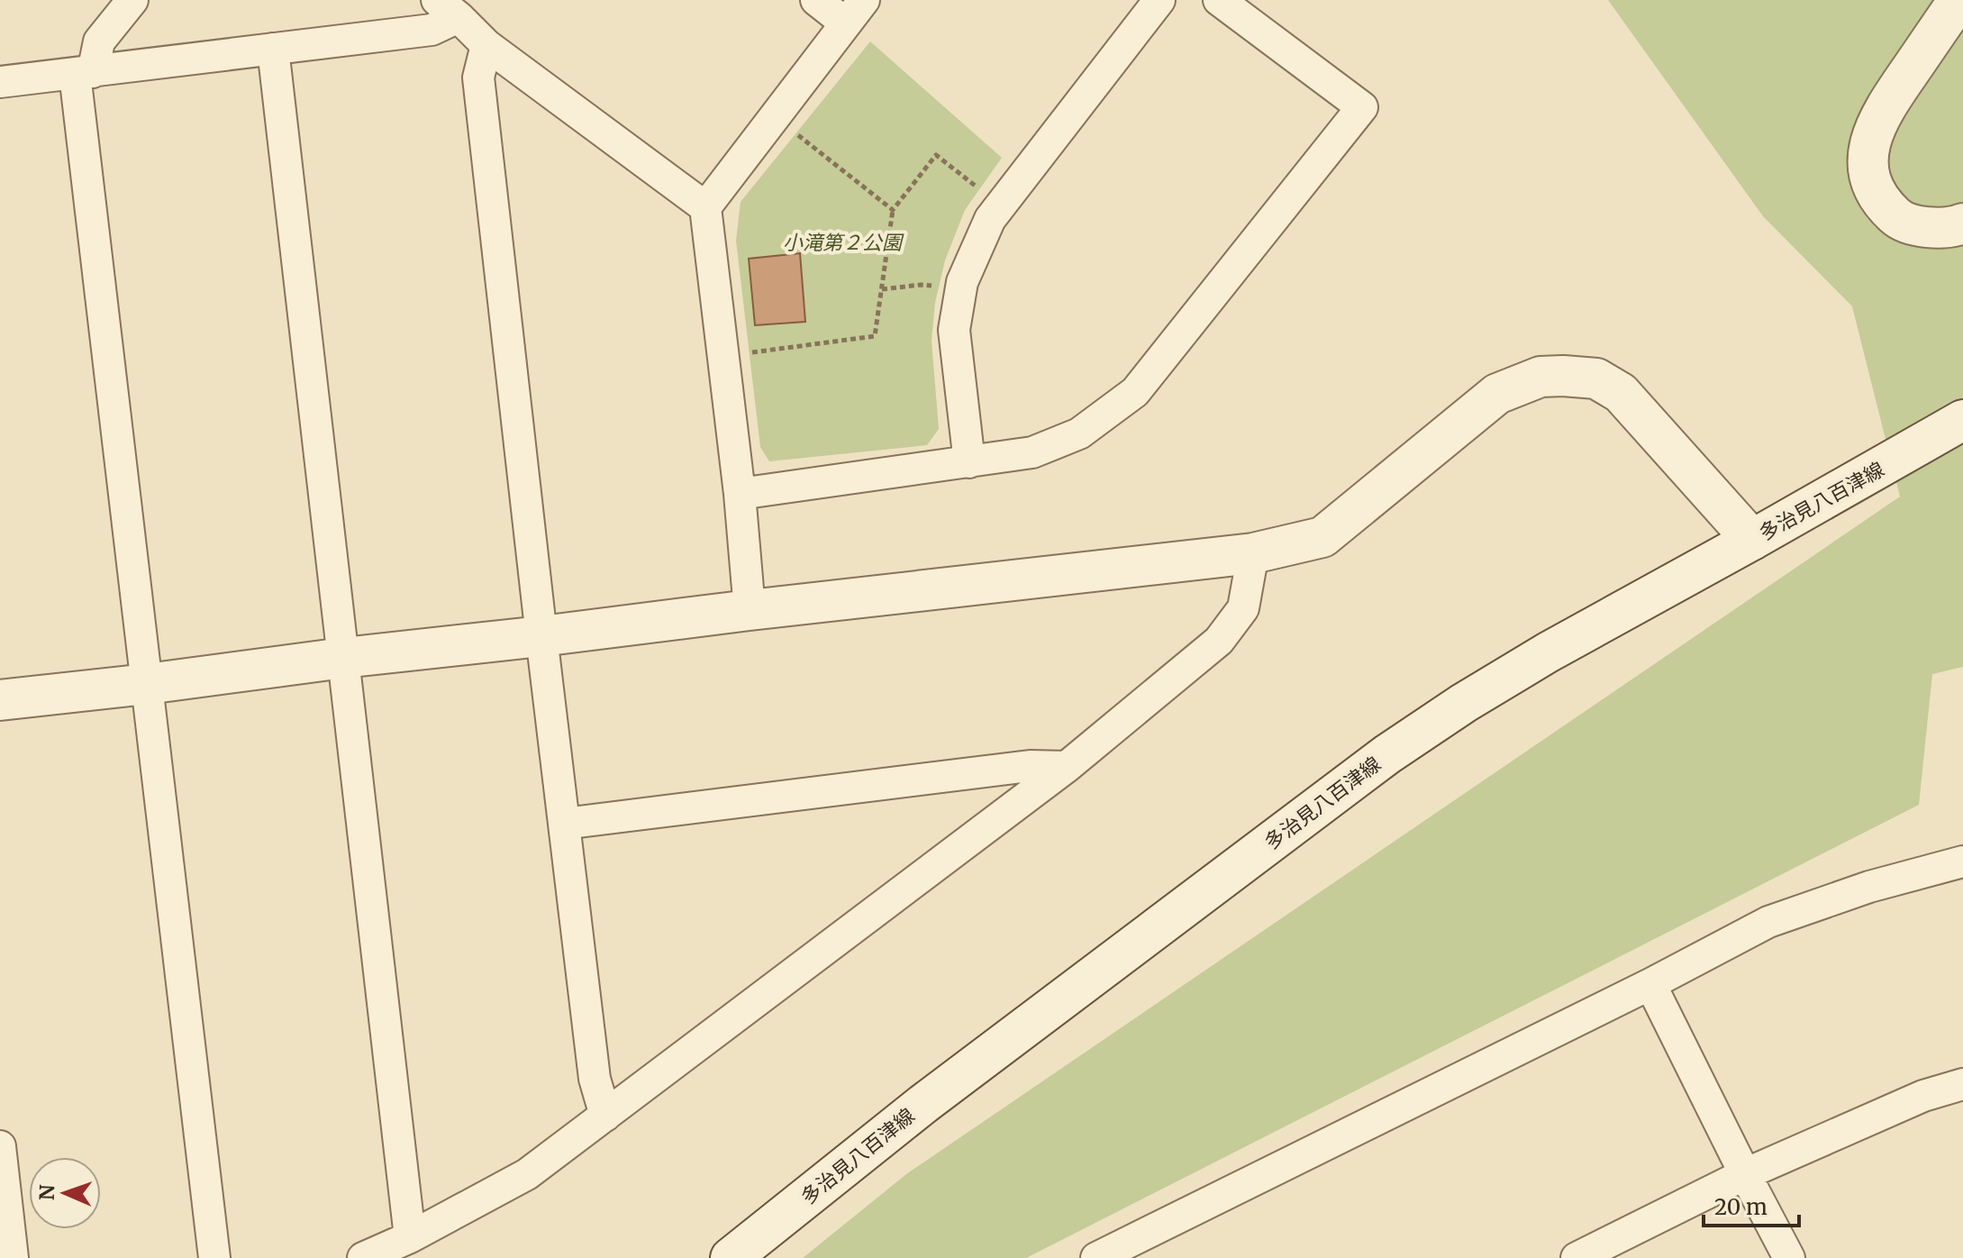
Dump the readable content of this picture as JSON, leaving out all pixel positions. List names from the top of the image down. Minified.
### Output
{"streets":{"street":["多治見八百津線"]},"parks":["小滝第２公園"],"scale_bar":"20 m","north":"left"}
